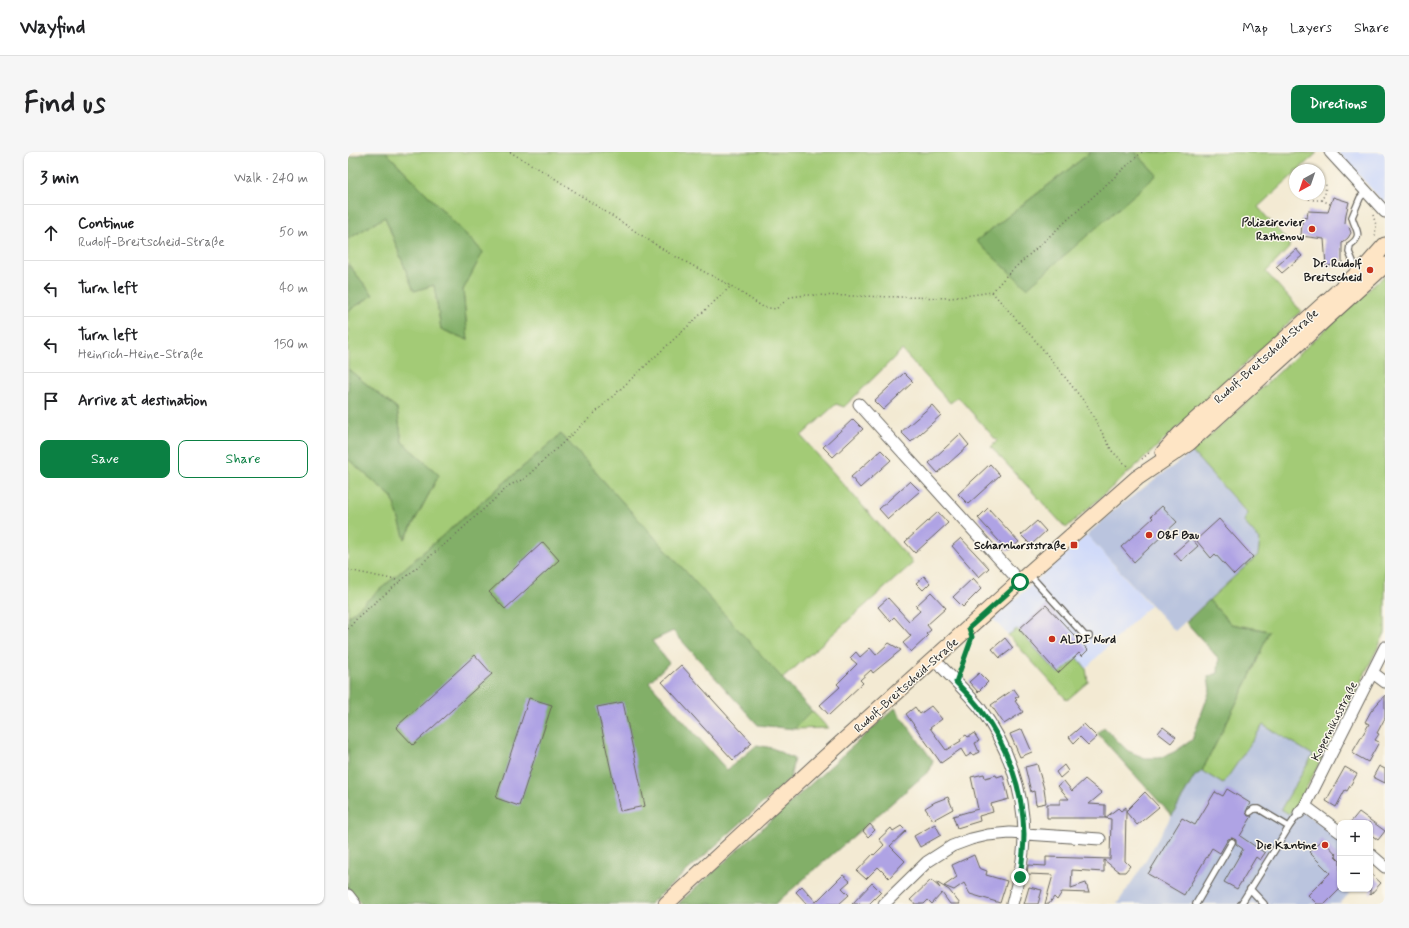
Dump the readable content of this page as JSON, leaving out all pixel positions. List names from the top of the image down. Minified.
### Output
{"streets":{"street":["Rudolf-Breitscheid-Straße","Kopernikusstraße"]},"places":{"other":["Polizeirevier Rathenow","Dr. Rudolf Breitscheid","O&F Bau","ALDI Nord","Die Kantine"],"transit":["Scharnhorststraße"]},"north":"bottom left","page":{"header":"Wayfind","nav":["Map","Layers","Share"],"buttons":["Directions",["Save","Share"]],"title":"Find us","heading":["3 min","Walk · 240 m"],"list":[["Continue","Rudolf-Breitscheid-Straße","50 m"],["Turn left","40 m"],["Turn left","Heinrich-Heine-Straße","150 m"],"Arrive at destination"],"map_buttons":["+","−"]}}
